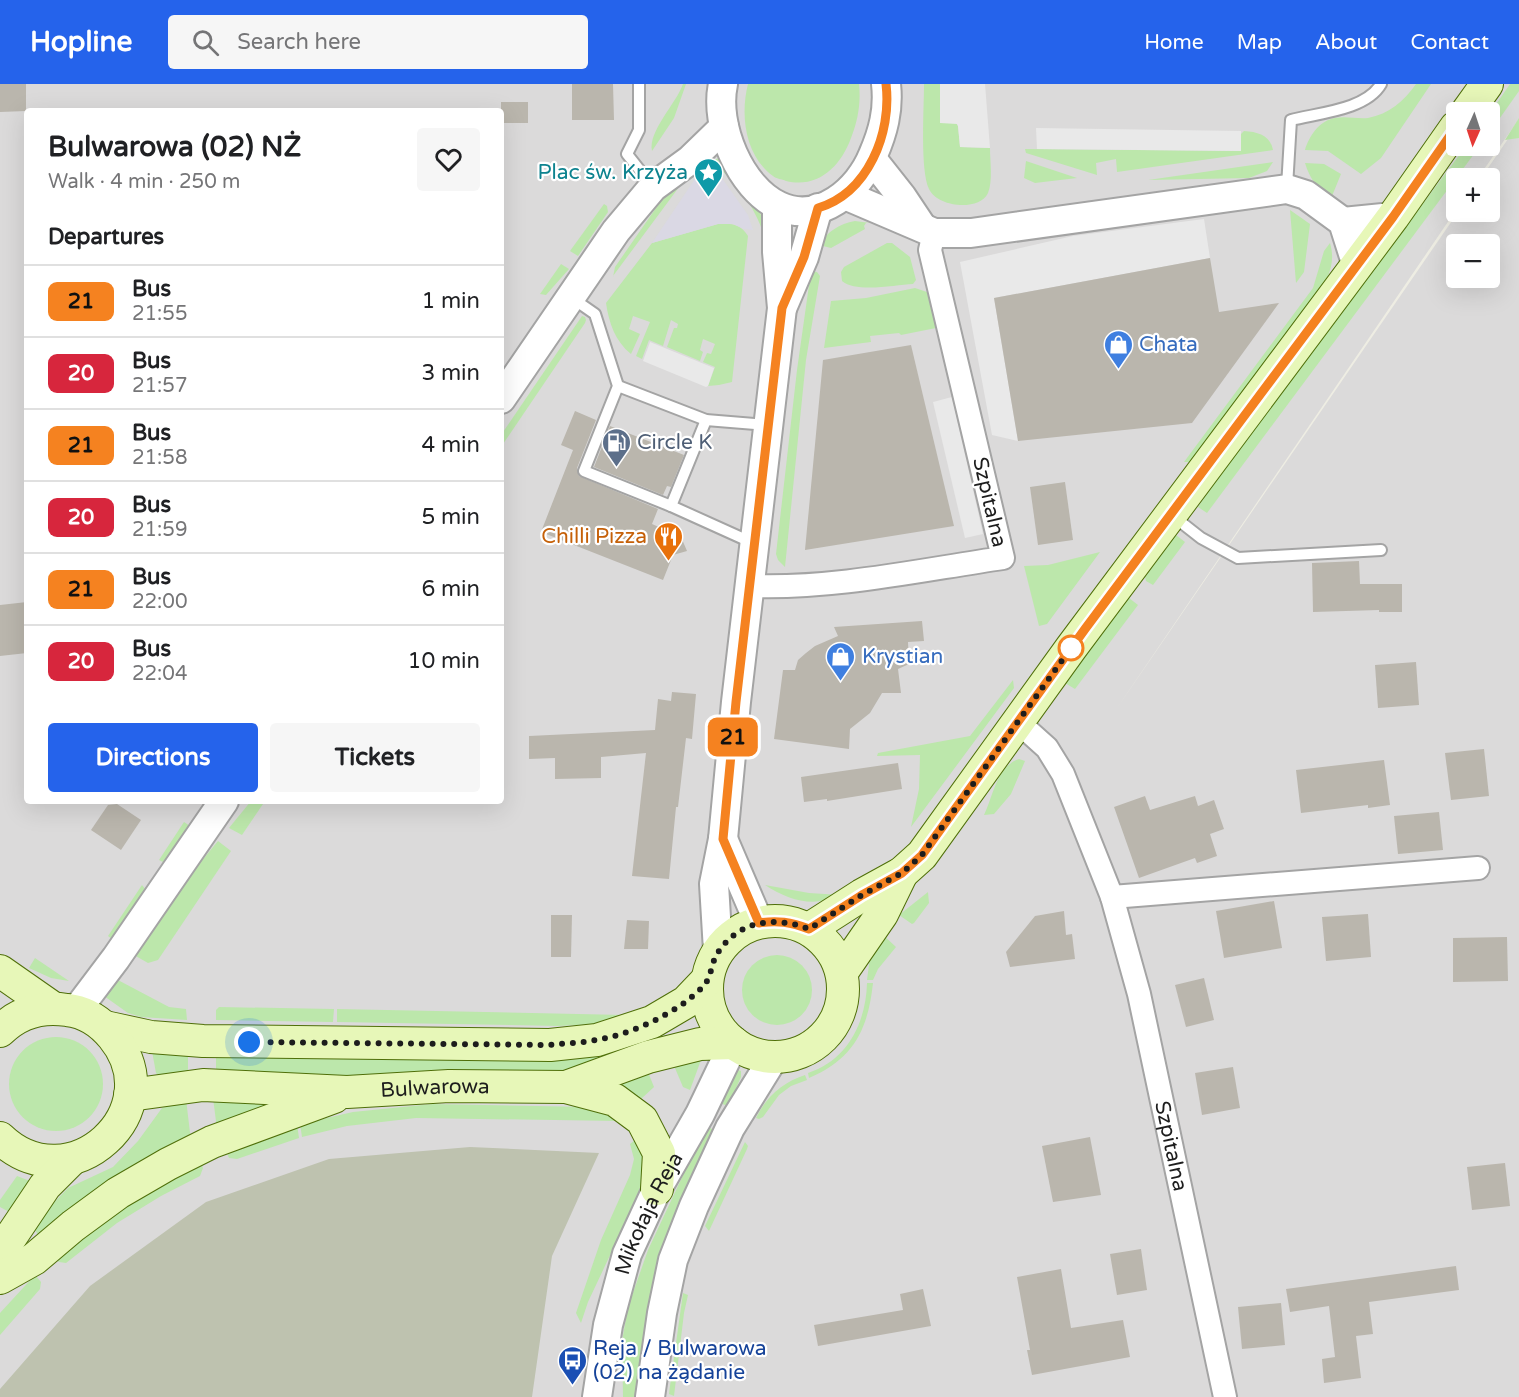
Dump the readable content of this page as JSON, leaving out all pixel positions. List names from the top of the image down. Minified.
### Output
{"streets":{"main road":["Bulwarowa"],"street":["Szpitalna","Mikołaja Reja"]},"crossings":[["Bulwarowa","Mikołaja Reja"]],"places":{"place":["Plac św. Krzyża"],"shop":["Chata","Krystian"],"fuel station":["Circle K"],"restaurant":["Chilli Pizza"],"bus stop":["Reja / Bulwarowa (02) na żądanie"]},"lines":["bus line 21"],"north":"bottom","page":{"header":"Hopline","search":"Search here","nav":["Home","Map","About","Contact"],"on_map":"21","map_buttons":["+","−"],"heading":[["Bulwarowa (02) NŻ","Walk · 4 min · 250 m"],"Departures"],"list":[{"mark":"21","name":"Bus","note":"21:55","value":"1 min"},{"mark":"20","name":"Bus","note":"21:57","value":"3 min"},{"mark":"21","name":"Bus","note":"21:58","value":"4 min"},{"mark":"20","name":"Bus","note":"21:59","value":"5 min"},{"mark":"21","name":"Bus","note":"22:00","value":"6 min"},{"mark":"20","name":"Bus","note":"22:04","value":"10 min"}],"buttons":["Directions","Tickets"]}}
